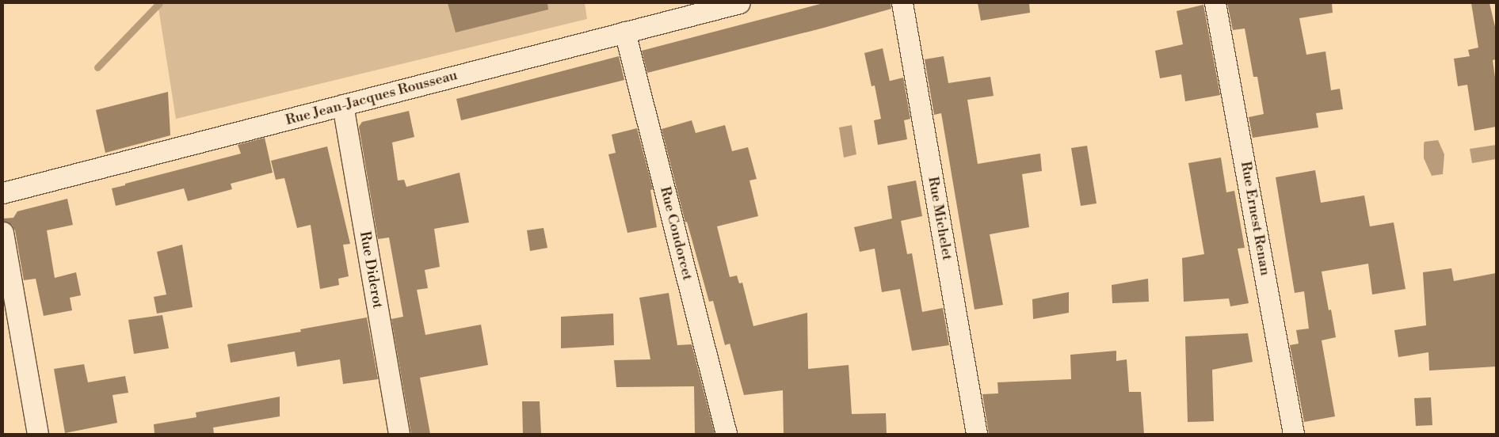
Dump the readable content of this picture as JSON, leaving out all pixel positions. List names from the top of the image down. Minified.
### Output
{"streets":{"street":["Rue Jean-Jacques Rousseau","Rue Michelet","Rue Ernest Renan","Rue Condorcet","Rue Diderot"]},"crossings":[["Rue Jean-Jacques Rousseau","Rue Condorcet"],["Rue Jean-Jacques Rousseau","Rue Diderot"]]}
